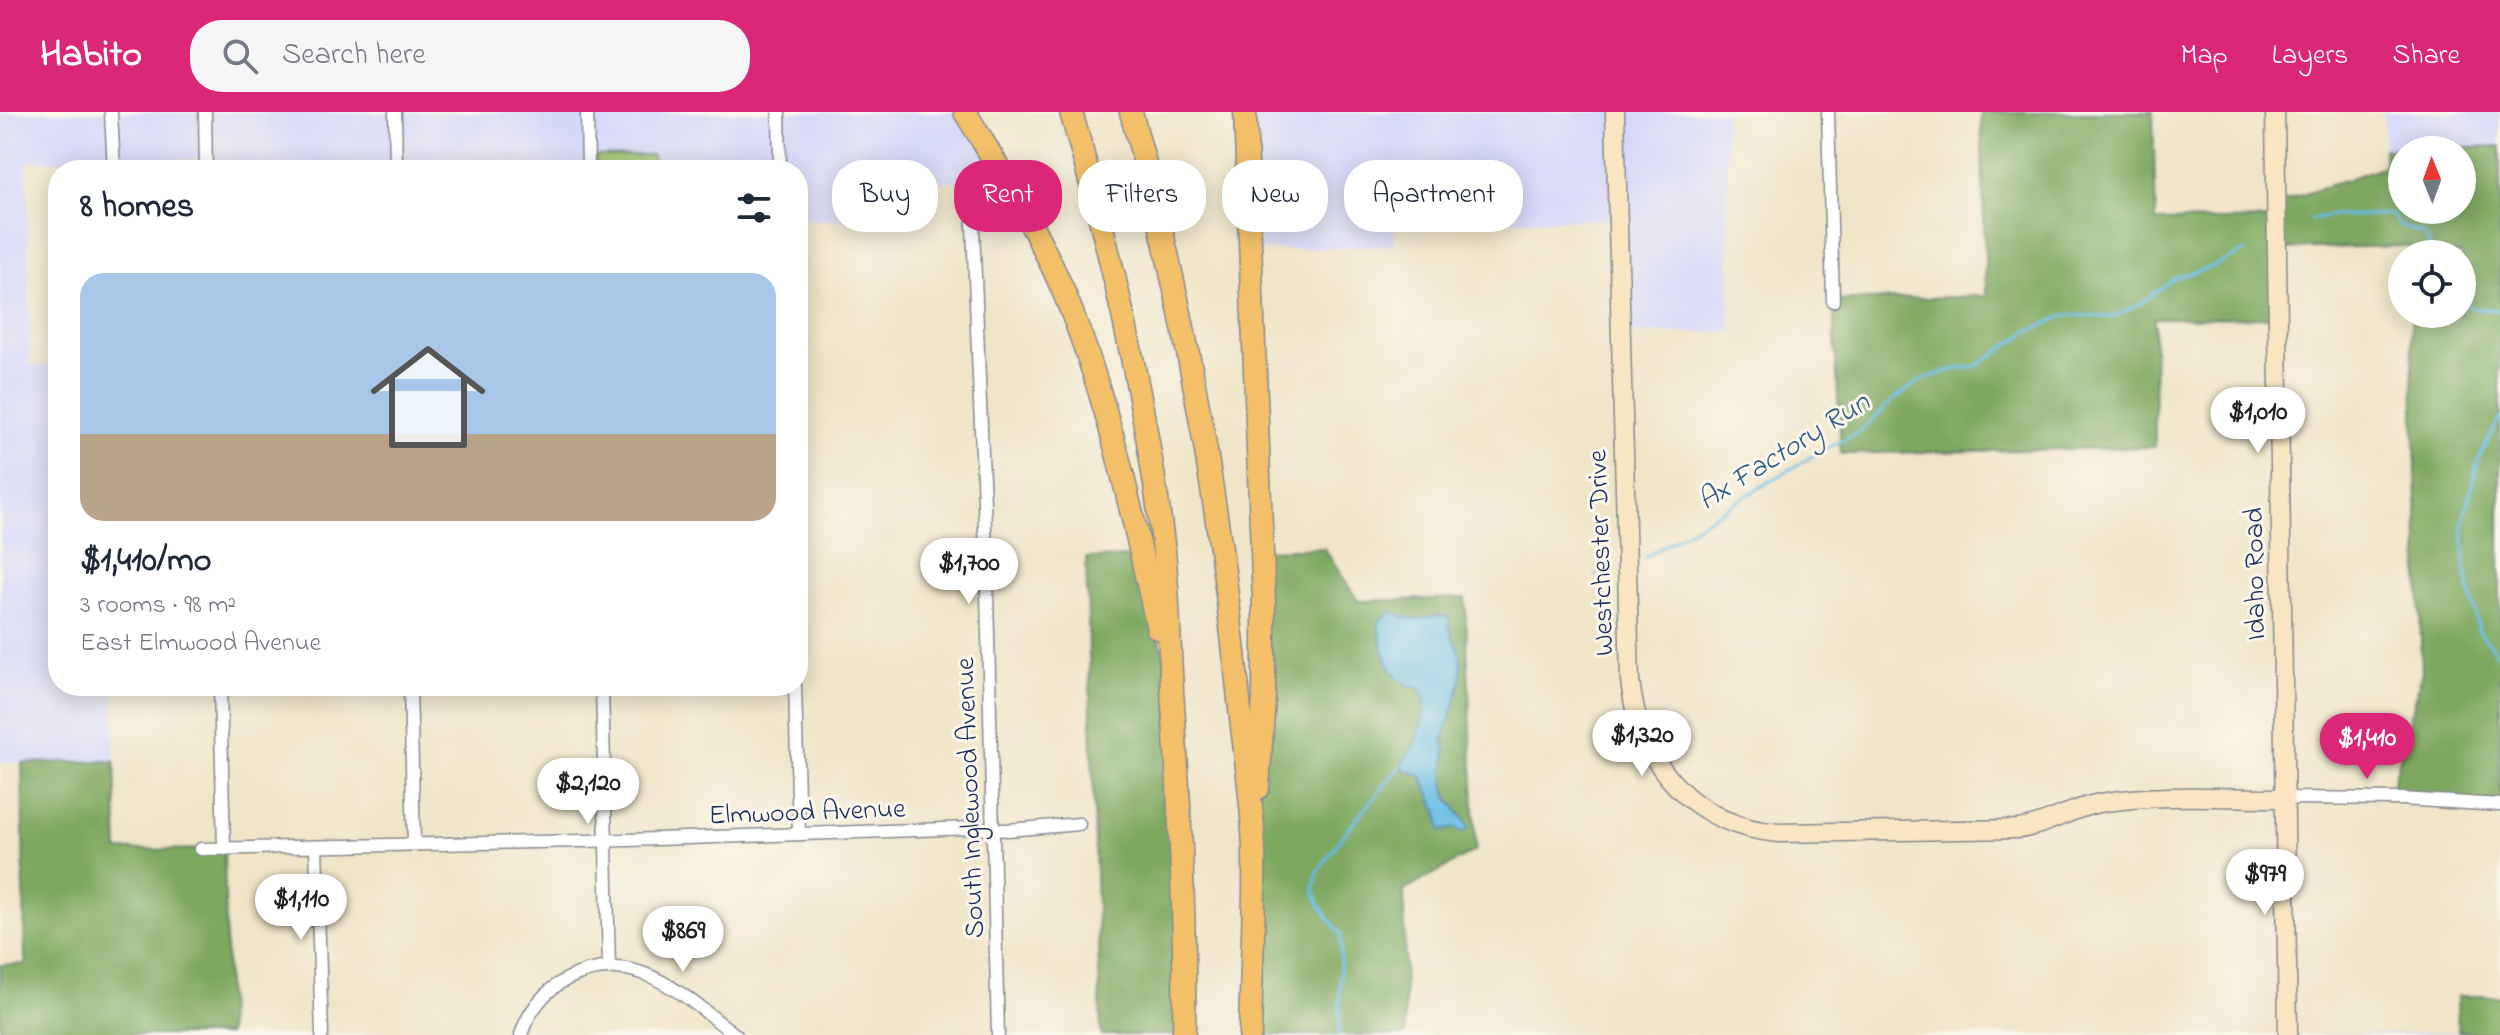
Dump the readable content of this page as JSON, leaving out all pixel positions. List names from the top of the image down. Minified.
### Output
{"streets":{"street":["Westchester Drive","Idaho Road","South Inglewood Avenue","Elmwood Avenue"]},"crossings":[["Westchester Drive","Idaho Road"],["South Inglewood Avenue","Elmwood Avenue"]],"water":["Ax Factory Run"],"north":"top","page":{"header":"Habito","search":"Search here","nav":["Map","Layers","Share"],"chip":["Buy","Rent","Filters","New","Apartment"],"heading":"8 homes","list":[{"name":"$1,410/mo","note":"3 rooms · 98 m² · East Elmwood Avenue"}],"price":["$1,010","$1,700","$1,320","$1,410","$2,120","$979","$1,110","$869"]}}
